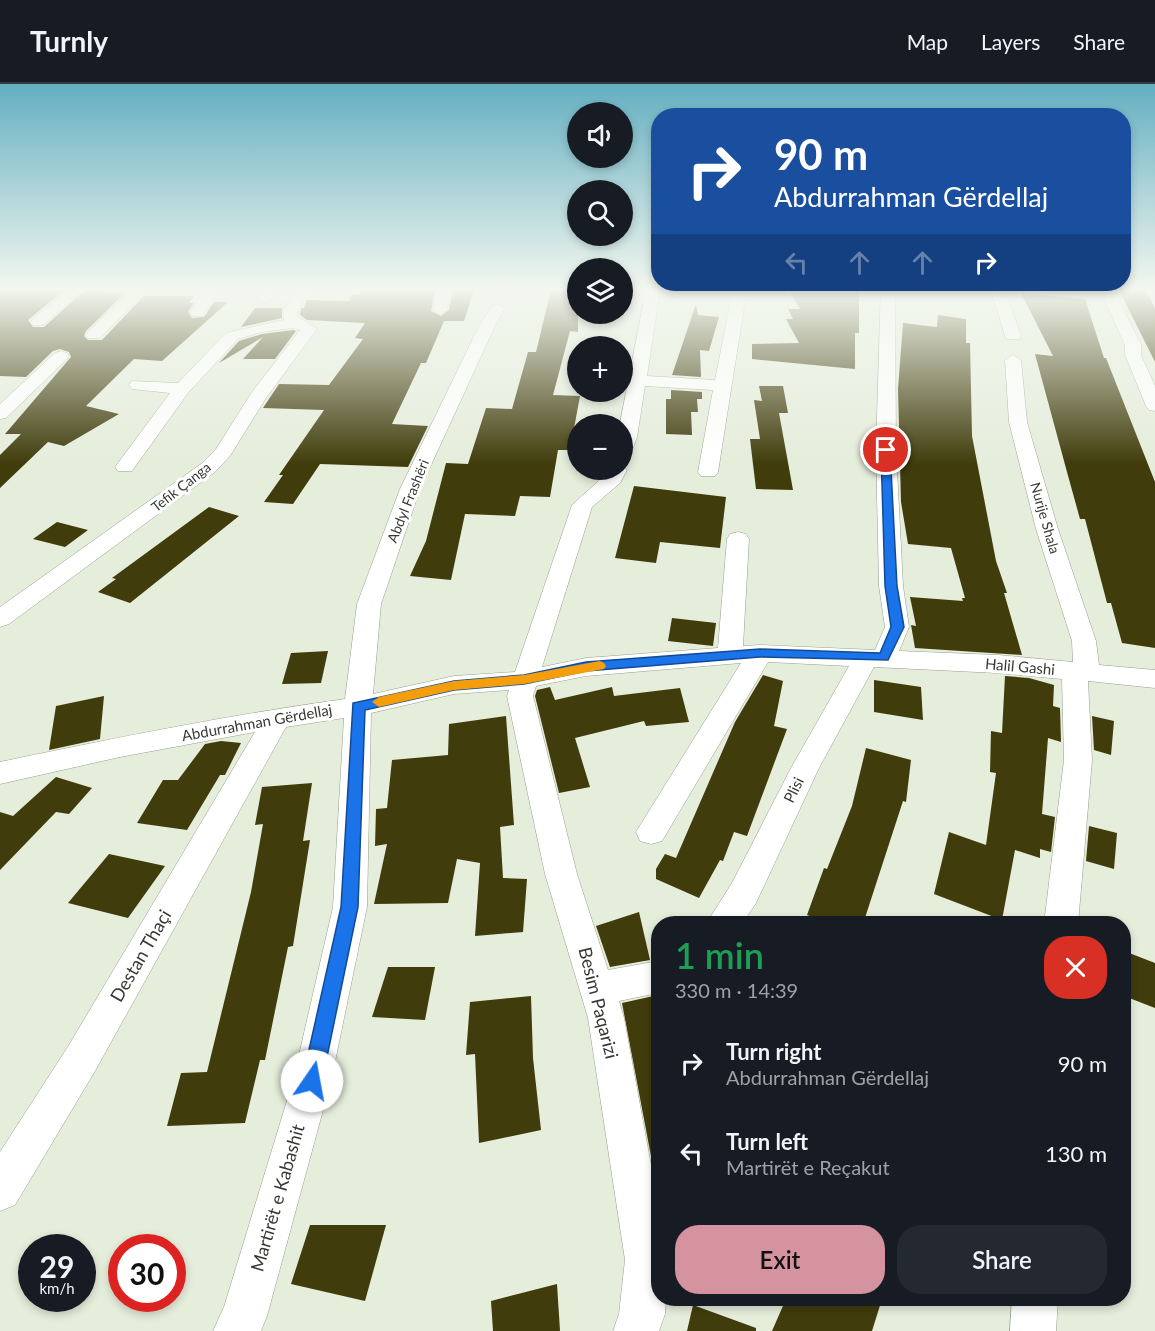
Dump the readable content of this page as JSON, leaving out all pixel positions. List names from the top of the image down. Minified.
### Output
{"streets":{"street":["Tefik Çanga","Abdyl Frashëri","Nurije Shala","Halil Gashi","Abdurrahman Gërdellaj","Plisi","Destan Thaçi","Besim Paqarizi","Martirët e Kabashit"]},"crossings":[["Abdyl Frashëri","Abdurrahman Gërdellaj"],["Abdyl Frashëri","Martirët e Kabashit"],["Nurije Shala","Halil Gashi"],["Halil Gashi","Abdurrahman Gërdellaj"],["Halil Gashi","Plisi"],["Abdurrahman Gërdellaj","Plisi"],["Abdurrahman Gërdellaj","Destan Thaçi"],["Abdurrahman Gërdellaj","Besim Paqarizi"],["Abdurrahman Gërdellaj","Martirët e Kabashit"]],"page":{"header":"Turnly","nav":["Map","Layers","Share"],"map_buttons":["+","−"],"turn":["90 m","Abdurrahman Gërdellaj"],"heading":["1 min","330 m · 14:39"],"list":[{"name":"Turn right","note":"Abdurrahman Gërdellaj","value":"90 m"},{"name":"Turn left","note":"Martirët e Reçakut","value":"130 m"}],"buttons":["Exit","Share"],"speed":"29 km/h","limit":"30"}}
